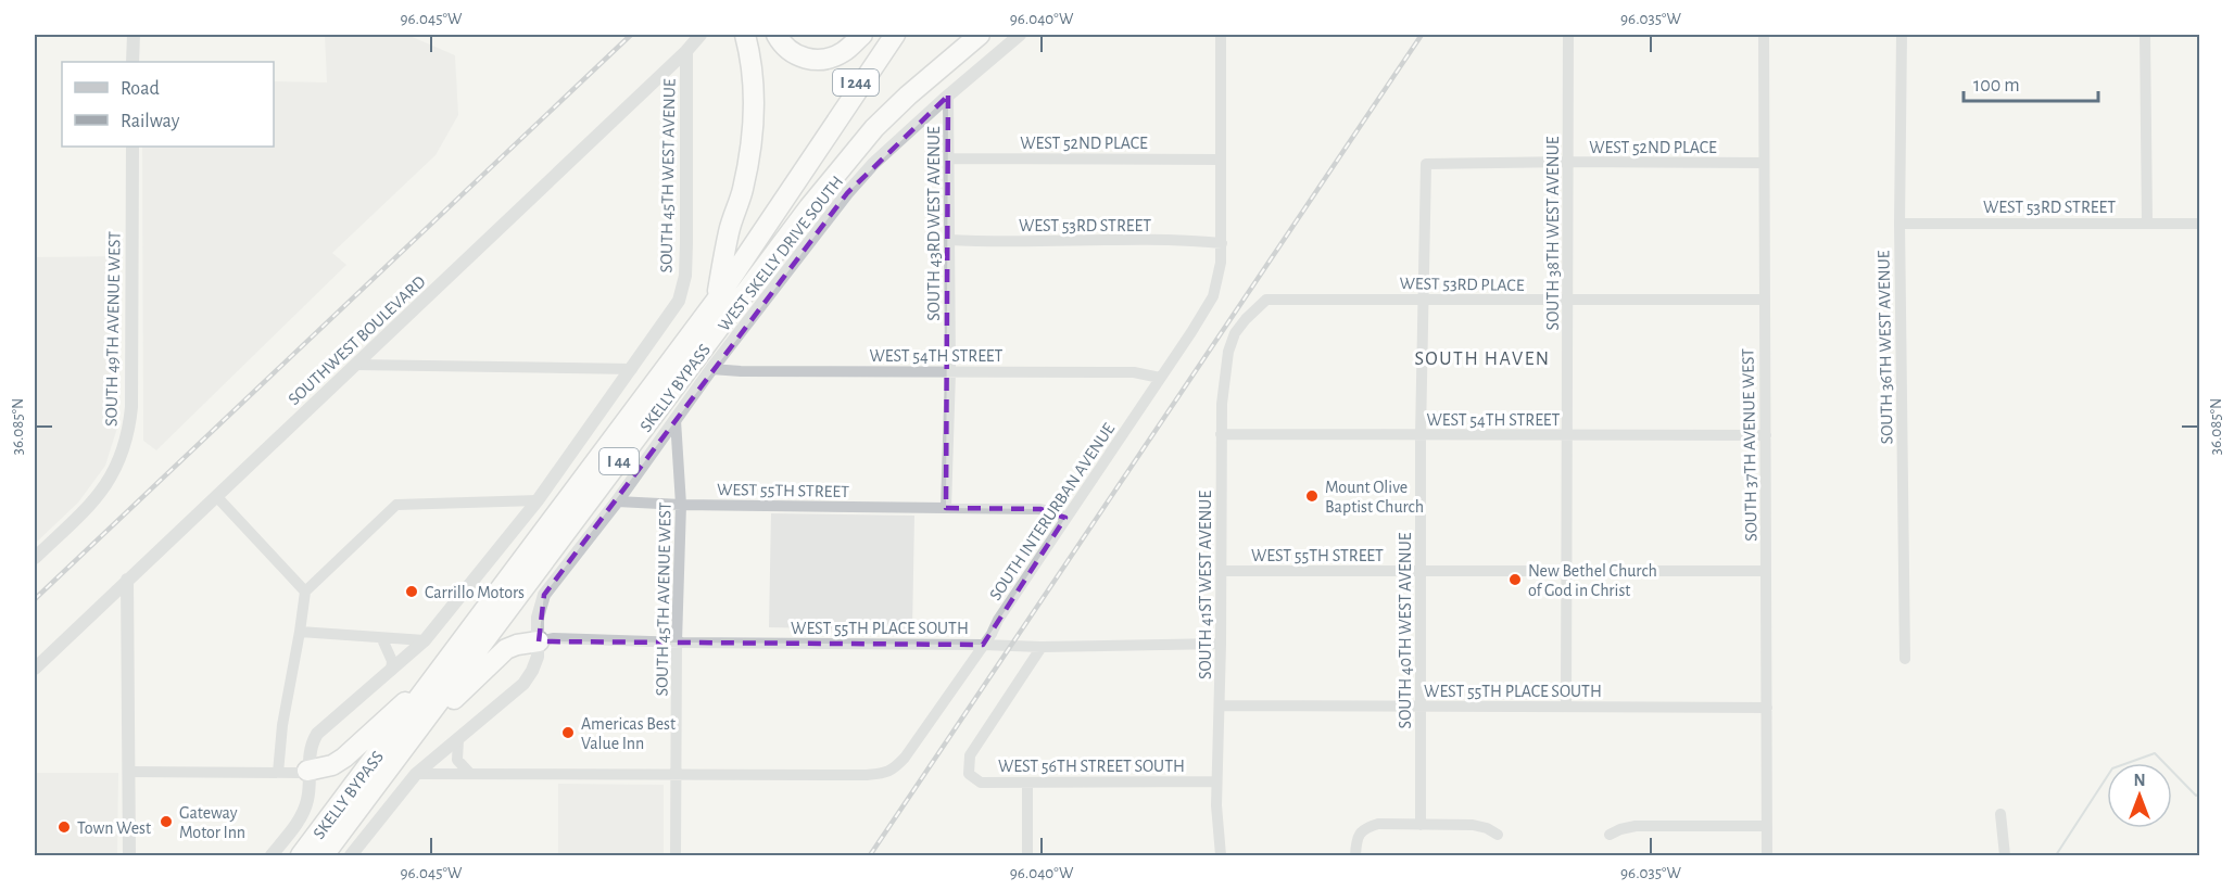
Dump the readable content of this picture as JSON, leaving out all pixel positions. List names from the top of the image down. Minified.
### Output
{"streets":{"highway":["I 244","SKELLY BYPASS","I 44"],"street":["WEST 52ND PLACE","SOUTH 45TH WEST AVENUE","WEST 53RD STREET","SOUTH 43RD WEST AVENUE","SOUTH 38TH WEST AVENUE","WEST SKELLY DRIVE SOUTH","WEST 53RD PLACE","SOUTH 49TH AVENUE WEST","SOUTHWEST BOULEVARD","SOUTH 36TH WEST AVENUE","WEST 54TH STREET","SOUTH 37TH AVENUE WEST","WEST 55TH STREET","SOUTH INTERURBAN AVENUE","SOUTH 41ST WEST AVENUE","SOUTH 45TH AVENUE WEST","WEST 55TH PLACE SOUTH","SOUTH 40TH WEST AVENUE","WEST 56TH STREET SOUTH"]},"crossings":[["I 244","SKELLY BYPASS"],["WEST 52ND PLACE","SOUTH 43RD WEST AVENUE"],["WEST 52ND PLACE","SOUTH 38TH WEST AVENUE"],["WEST 52ND PLACE","SOUTH 37TH AVENUE WEST"],["WEST 52ND PLACE","SOUTH 40TH WEST AVENUE"],["SOUTH 45TH WEST AVENUE","SOUTHWEST BOULEVARD"],["WEST 53RD STREET","SOUTH 43RD WEST AVENUE"],["WEST 53RD STREET","SOUTH 36TH WEST AVENUE"],["WEST 53RD STREET","SOUTH INTERURBAN AVENUE"],["SOUTH 43RD WEST AVENUE","WEST SKELLY DRIVE SOUTH"],["SOUTH 43RD WEST AVENUE","WEST 54TH STREET"],["SOUTH 43RD WEST AVENUE","WEST 55TH STREET"],["SOUTH 38TH WEST AVENUE","WEST 53RD PLACE"],["SOUTH 38TH WEST AVENUE","WEST 54TH STREET"],["SOUTH 38TH WEST AVENUE","WEST 55TH STREET"],["SOUTH 38TH WEST AVENUE","WEST 55TH PLACE SOUTH"],["WEST SKELLY DRIVE SOUTH","WEST 54TH STREET"],["WEST SKELLY DRIVE SOUTH","WEST 55TH STREET"],["WEST SKELLY DRIVE SOUTH","SOUTH 45TH AVENUE WEST"],["WEST SKELLY DRIVE SOUTH","WEST 55TH PLACE SOUTH"],["WEST 53RD PLACE","SOUTH 37TH AVENUE WEST"],["WEST 53RD PLACE","SOUTH 41ST WEST AVENUE"],["WEST 53RD PLACE","SOUTH 40TH WEST AVENUE"],["WEST 54TH STREET","SOUTH 37TH AVENUE WEST"],["WEST 54TH STREET","SOUTH INTERURBAN AVENUE"],["WEST 54TH STREET","SOUTH 41ST WEST AVENUE"],["WEST 54TH STREET","SOUTH 40TH WEST AVENUE"],["SOUTH 37TH AVENUE WEST","WEST 55TH STREET"],["SOUTH 37TH AVENUE WEST","WEST 55TH PLACE SOUTH"],["WEST 55TH STREET","SOUTH INTERURBAN AVENUE"],["WEST 55TH STREET","SOUTH 41ST WEST AVENUE"],["WEST 55TH STREET","SOUTH 45TH AVENUE WEST"],["WEST 55TH STREET","SOUTH 40TH WEST AVENUE"],["SOUTH INTERURBAN AVENUE","SOUTH 45TH AVENUE WEST"],["SOUTH INTERURBAN AVENUE","WEST 55TH PLACE SOUTH"],["SOUTH 41ST WEST AVENUE","WEST 55TH PLACE SOUTH"],["SOUTH 41ST WEST AVENUE","WEST 56TH STREET SOUTH"],["SOUTH 45TH AVENUE WEST","WEST 55TH PLACE SOUTH"],["WEST 55TH PLACE SOUTH","SOUTH 40TH WEST AVENUE"],["WEST 55TH PLACE SOUTH","WEST 56TH STREET SOUTH"]],"districts":["SOUTH HAVEN"],"places":["Mount Olive Baptist Church","New Bethel Church of God in Christ","Carrillo Motors","Americas Best Value Inn","Gateway Motor Inn","Town West"],"legend":["Road","Railway"],"scale_bar":"100 m","north":"top","coordinates":["96.045°W","96.040°W","96.035°W","36.085°N"]}
